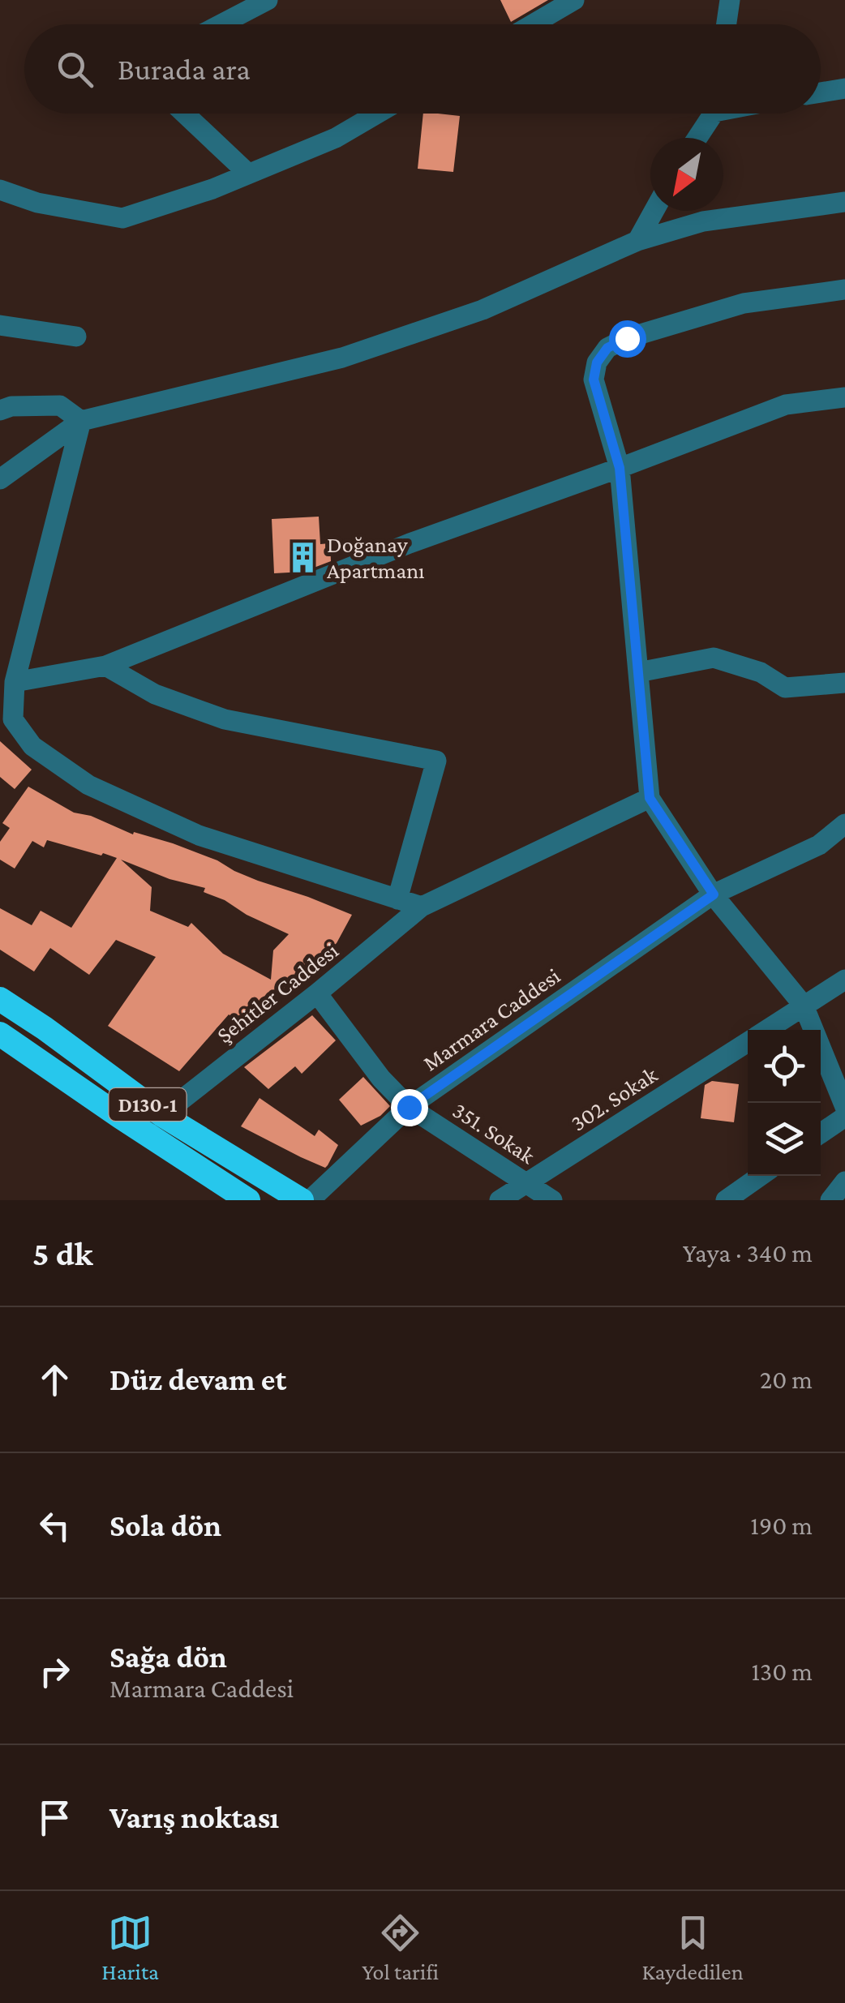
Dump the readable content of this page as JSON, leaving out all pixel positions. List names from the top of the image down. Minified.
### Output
{"streets":{"highway":["D130-1"],"street":["Şehitler Caddesi","Marmara Caddesi","302. Sokak","351. Sokak"]},"crossings":[["Şehitler Caddesi","D130-1"],["Şehitler Caddesi","351. Sokak"],["Marmara Caddesi","D130-1"],["Marmara Caddesi","351. Sokak"],["302. Sokak","351. Sokak"]],"places":{"building":["Doğanay Apartmanı"]},"north":"bottom left","page":{"search":"Burada ara","heading":["5 dk","Yaya · 340 m"],"list":[["Düz devam et","20 m"],["Sola dön","190 m"],["Sağa dön","Marmara Caddesi","130 m"],"Varış noktası"],"nav":["Harita","Yol tarifi","Kaydedilen"]}}
